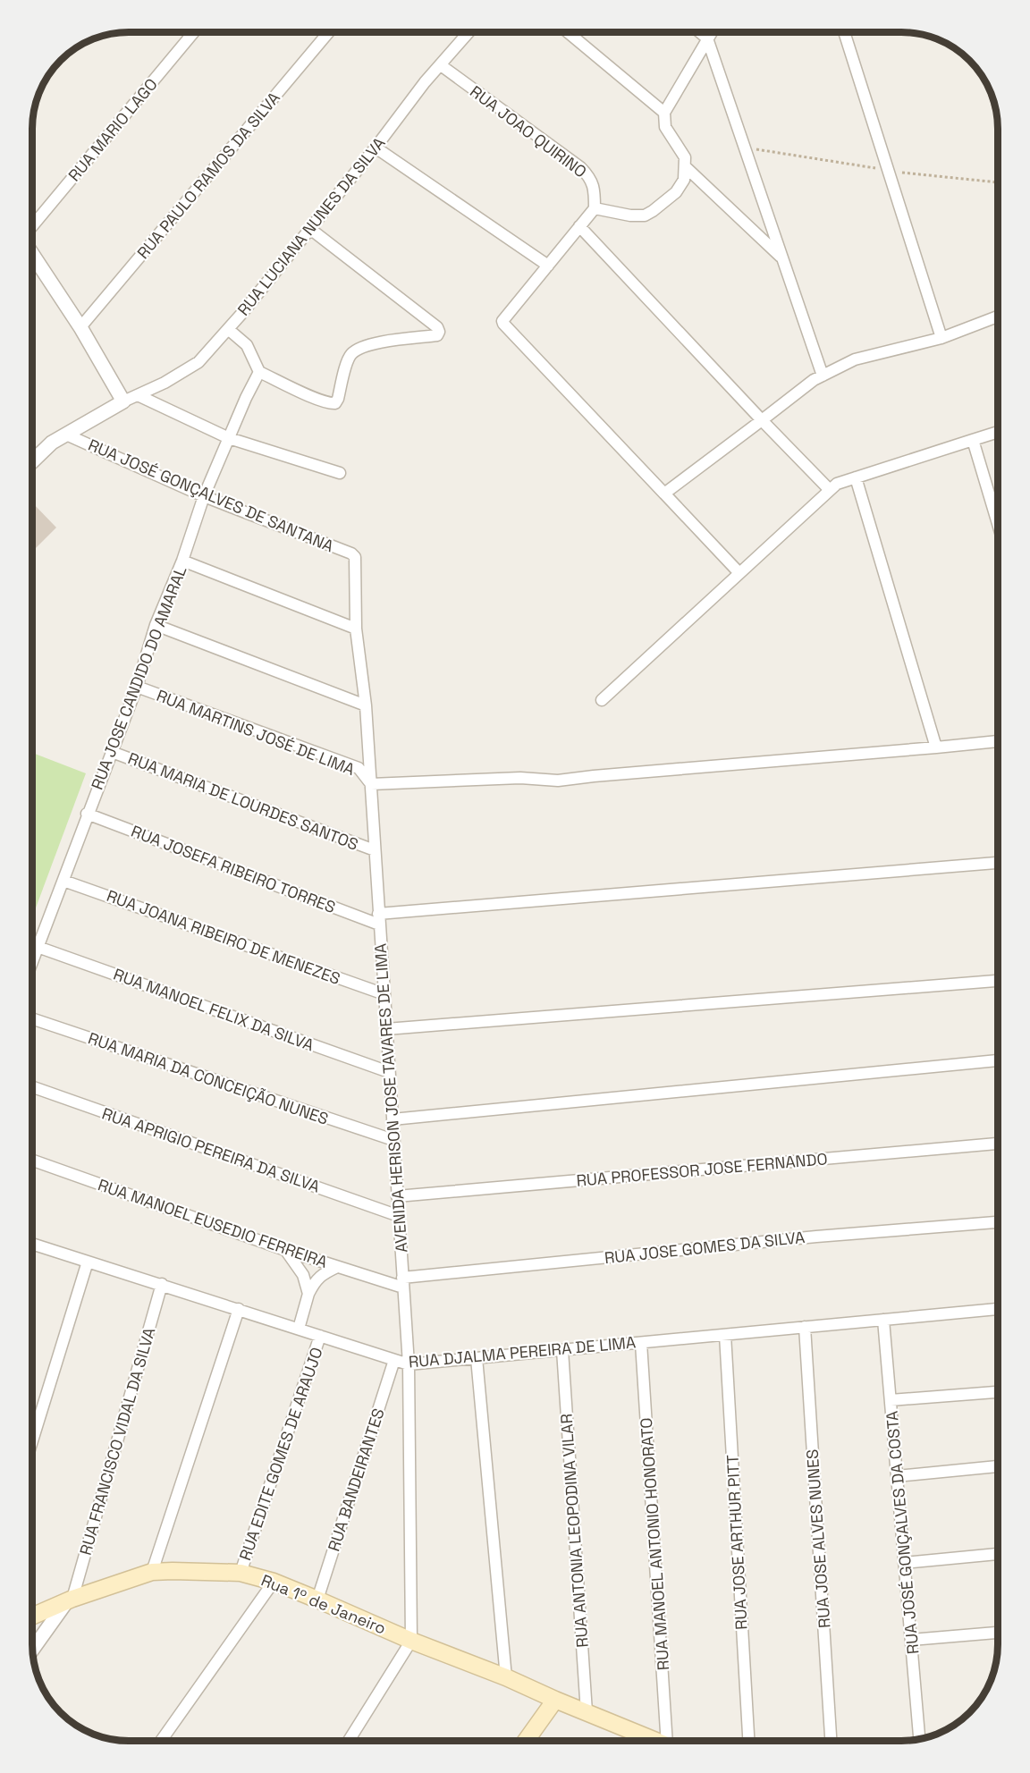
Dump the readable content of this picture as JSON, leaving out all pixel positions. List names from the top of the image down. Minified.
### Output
{"streets":{"main road":["Rua 1º de Janeiro"],"street":["RUA MARIO LAGO","RUA JOAO QUIRINO","RUA PAULO RAMOS DA SILVA","RUA LUCIANA NUNES DA SILVA","RUA JOSÉ GONÇALVES DE SANTANA","RUA JOSE CANDIDO DO AMARAL","RUA MARTINS JOSÉ DE LIMA","RUA MARIA DE LOURDES SANTOS","RUA JOSEFA RIBEIRO TORRES","RUA JOANA RIBEIRO DE MENEZES","RUA MANOEL FELIX DA SILVA","RUA MARIA DA CONCEIÇÃO NUNES","AVENIDA HERISON JOSE TAVARES DE LIMA","RUA APRIGIO PEREIRA DA SILVA","RUA PROFESSOR JOSE FERNANDO","RUA MANOEL EUSEDIO FERREIRA","RUA JOSE GOMES DA SILVA","RUA DJALMA PEREIRA DE LIMA","RUA FRANCISCO VIDAL DA SILVA","RUA EDITE GOMES DE ARAUJO","RUA BANDEIRANTES","RUA ANTONIA LEOPODINA VILAR","RUA JOSÉ GONÇALVES DA COSTA","RUA JOSE ALVES NUNES","RUA JOSE ARTHUR PITT","RUA MANOEL ANTONIO HONORATO"]},"crossings":[["RUA JOAO QUIRINO","RUA LUCIANA NUNES DA SILVA"],["RUA JOSÉ GONÇALVES DE SANTANA","RUA JOSE CANDIDO DO AMARAL"],["RUA JOSÉ GONÇALVES DE SANTANA","AVENIDA HERISON JOSE TAVARES DE LIMA"],["RUA JOSE CANDIDO DO AMARAL","RUA MARTINS JOSÉ DE LIMA"],["RUA JOSE CANDIDO DO AMARAL","RUA MARIA DE LOURDES SANTOS"],["RUA JOSE CANDIDO DO AMARAL","RUA JOSEFA RIBEIRO TORRES"],["RUA JOSE CANDIDO DO AMARAL","RUA JOANA RIBEIRO DE MENEZES"],["RUA JOSE CANDIDO DO AMARAL","RUA MANOEL FELIX DA SILVA"],["RUA MARTINS JOSÉ DE LIMA","AVENIDA HERISON JOSE TAVARES DE LIMA"],["RUA MARIA DE LOURDES SANTOS","AVENIDA HERISON JOSE TAVARES DE LIMA"],["RUA JOSEFA RIBEIRO TORRES","AVENIDA HERISON JOSE TAVARES DE LIMA"],["RUA JOANA RIBEIRO DE MENEZES","AVENIDA HERISON JOSE TAVARES DE LIMA"],["RUA MANOEL FELIX DA SILVA","AVENIDA HERISON JOSE TAVARES DE LIMA"],["RUA MARIA DA CONCEIÇÃO NUNES","AVENIDA HERISON JOSE TAVARES DE LIMA"],["AVENIDA HERISON JOSE TAVARES DE LIMA","RUA APRIGIO PEREIRA DA SILVA"],["AVENIDA HERISON JOSE TAVARES DE LIMA","RUA PROFESSOR JOSE FERNANDO"],["AVENIDA HERISON JOSE TAVARES DE LIMA","RUA MANOEL EUSEDIO FERREIRA"],["AVENIDA HERISON JOSE TAVARES DE LIMA","RUA JOSE GOMES DA SILVA"],["AVENIDA HERISON JOSE TAVARES DE LIMA","RUA DJALMA PEREIRA DE LIMA"],["AVENIDA HERISON JOSE TAVARES DE LIMA","Rua 1º de Janeiro"],["RUA MANOEL EUSEDIO FERREIRA","RUA JOSE GOMES DA SILVA"],["RUA DJALMA PEREIRA DE LIMA","RUA FRANCISCO VIDAL DA SILVA"],["RUA DJALMA PEREIRA DE LIMA","RUA EDITE GOMES DE ARAUJO"],["RUA DJALMA PEREIRA DE LIMA","RUA BANDEIRANTES"],["RUA DJALMA PEREIRA DE LIMA","RUA ANTONIA LEOPODINA VILAR"],["RUA DJALMA PEREIRA DE LIMA","RUA JOSÉ GONÇALVES DA COSTA"],["RUA DJALMA PEREIRA DE LIMA","RUA JOSE ALVES NUNES"],["RUA DJALMA PEREIRA DE LIMA","RUA JOSE ARTHUR PITT"],["RUA DJALMA PEREIRA DE LIMA","RUA MANOEL ANTONIO HONORATO"],["RUA FRANCISCO VIDAL DA SILVA","Rua 1º de Janeiro"],["RUA EDITE GOMES DE ARAUJO","Rua 1º de Janeiro"],["RUA BANDEIRANTES","Rua 1º de Janeiro"],["RUA ANTONIA LEOPODINA VILAR","Rua 1º de Janeiro"]]}
